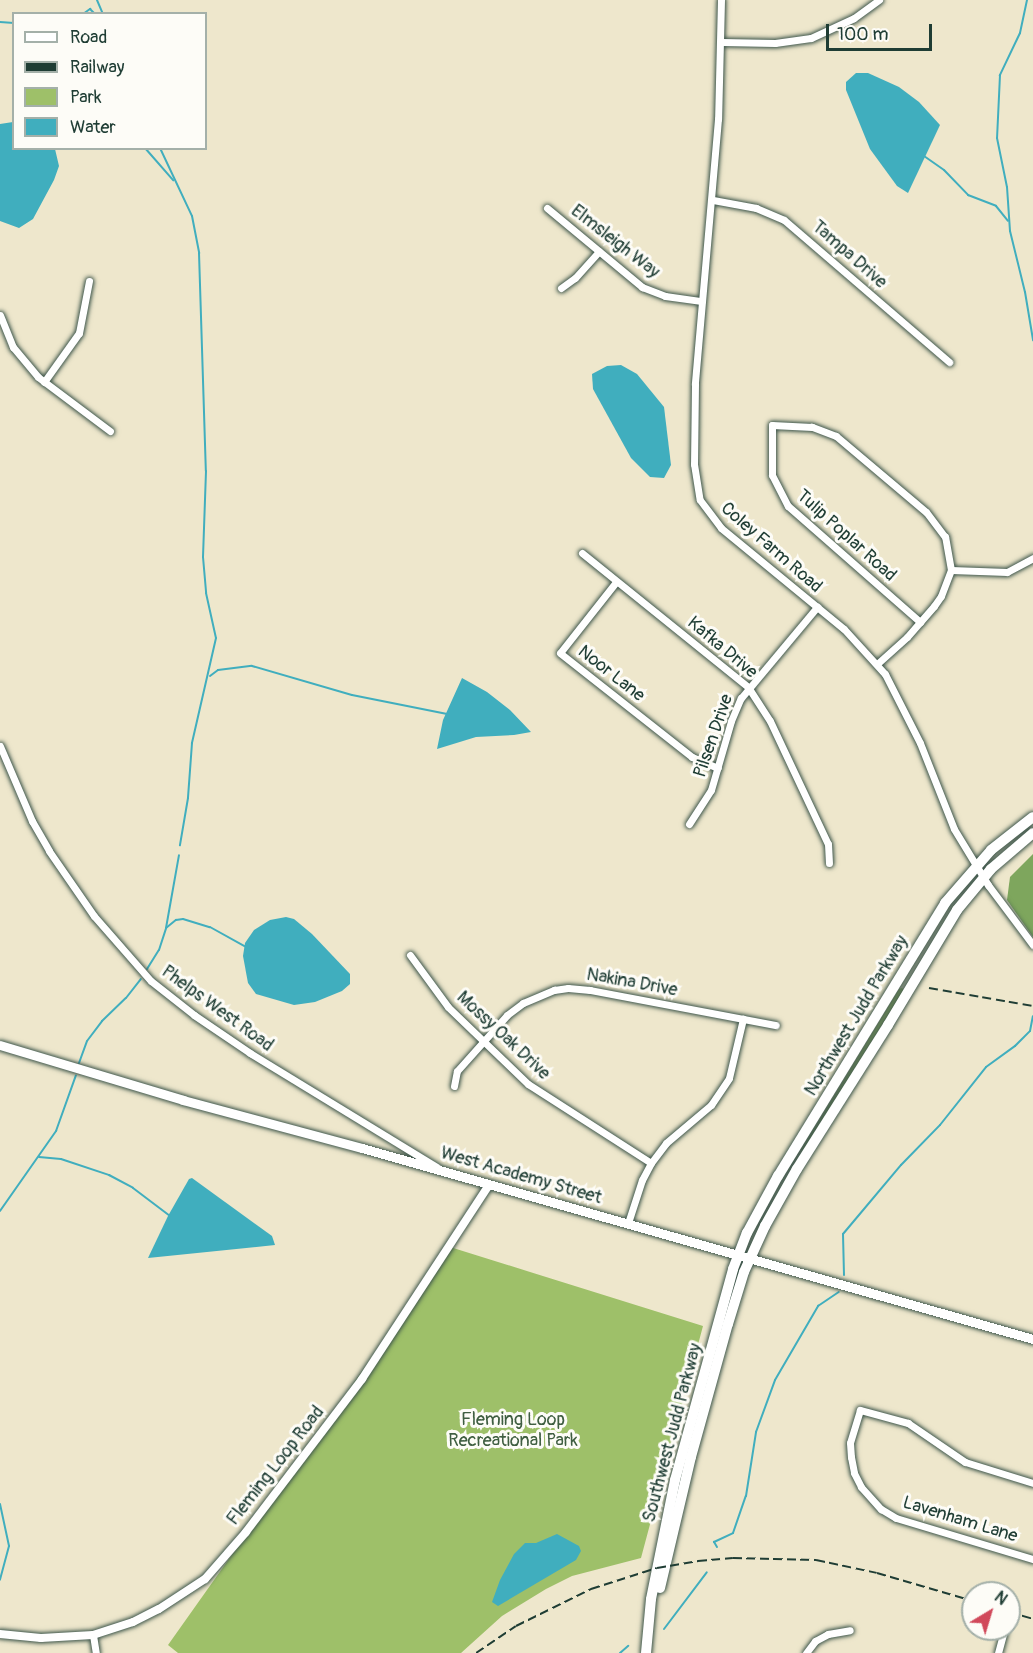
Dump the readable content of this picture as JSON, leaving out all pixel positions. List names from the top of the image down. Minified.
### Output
{"streets":{"highway":["Northwest Judd Parkway","Southwest Judd Parkway"],"main road":["West Academy Street"],"street":["Elmsleigh Way","Tampa Drive","Tulip Poplar Road","Coley Farm Road","Kafka Drive","Noor Lane","Pilsen Drive","Nakina Drive","Phelps West Road","Mossy Oak Drive","Fleming Loop Road","Lavenham Lane"]},"crossings":[["Elmsleigh Way","Coley Farm Road"],["Tampa Drive","Coley Farm Road"],["Coley Farm Road","Pilsen Drive"],["Coley Farm Road","Northwest Judd Parkway"],["Kafka Drive","Noor Lane"],["Kafka Drive","Pilsen Drive"],["Noor Lane","Pilsen Drive"],["Nakina Drive","Mossy Oak Drive"],["Phelps West Road","West Academy Street"],["Northwest Judd Parkway","West Academy Street"],["Northwest Judd Parkway","Southwest Judd Parkway"],["West Academy Street","Southwest Judd Parkway"],["West Academy Street","Fleming Loop Road"]],"parks":["Fleming Loop Recreational Park"],"legend":["Road","Railway","Park","Water"],"scale_bar":"100 m","north":"top right"}
